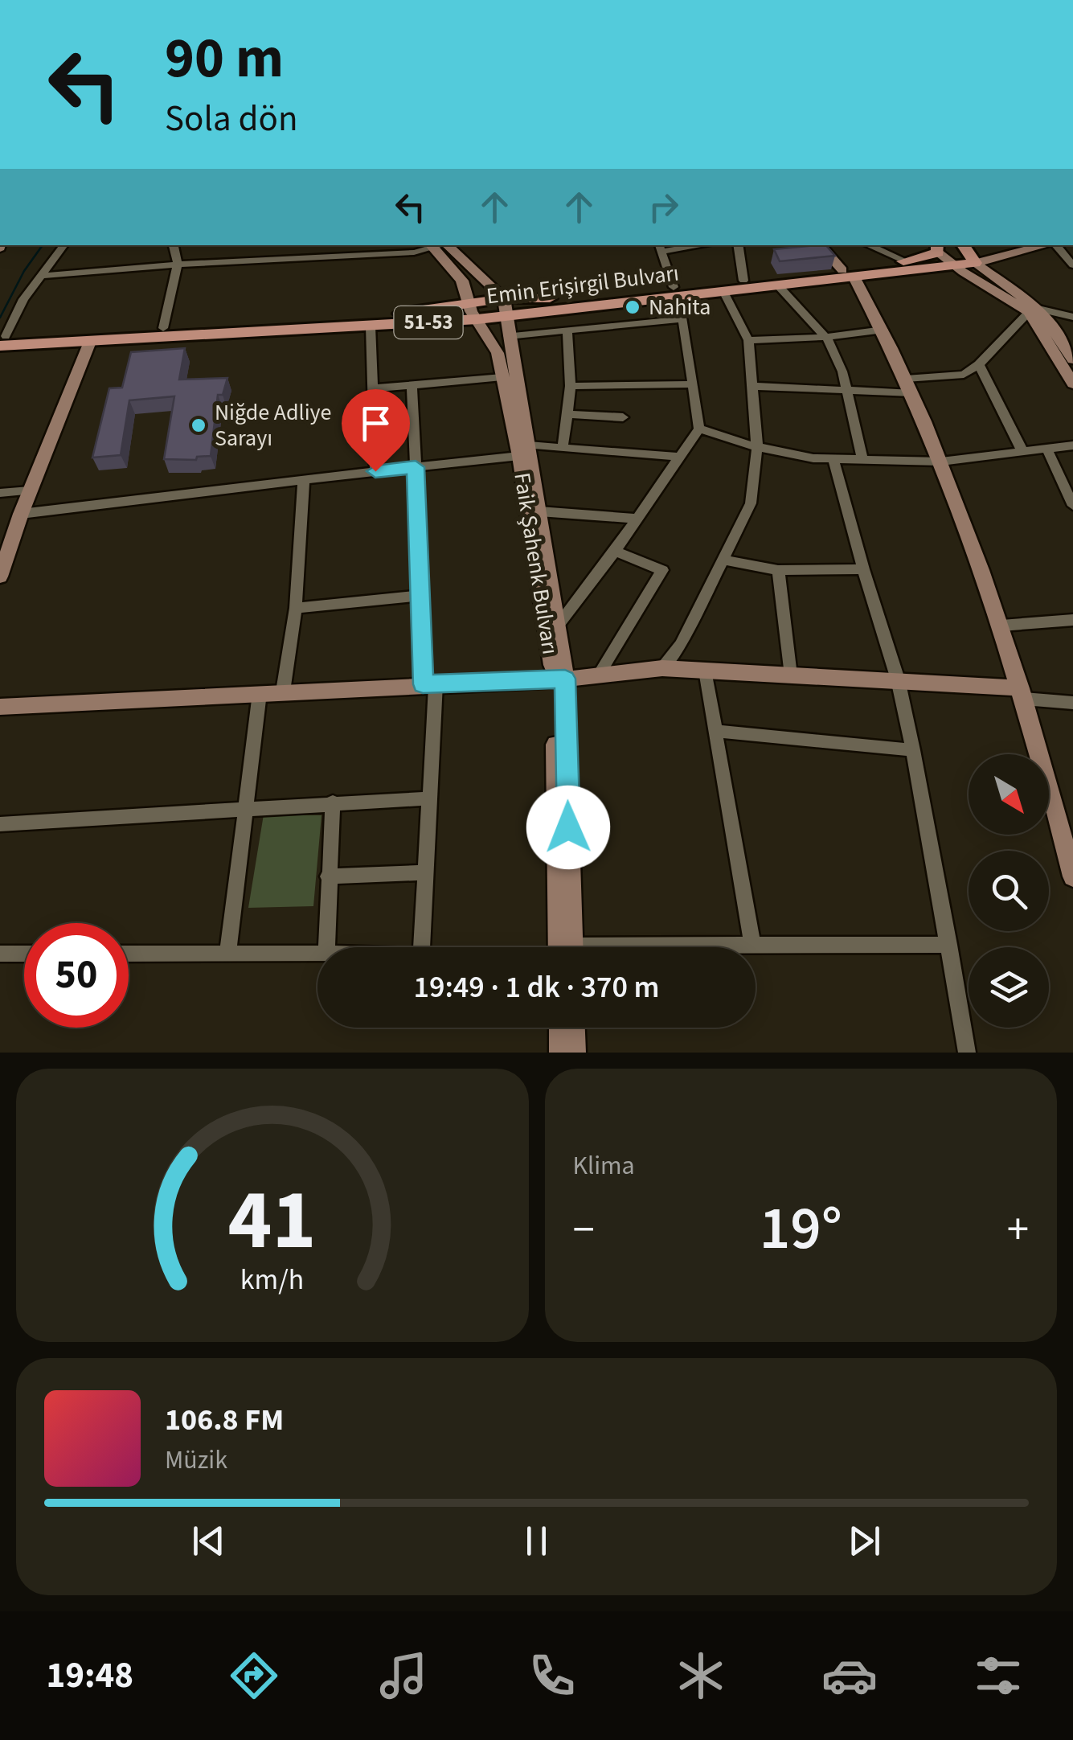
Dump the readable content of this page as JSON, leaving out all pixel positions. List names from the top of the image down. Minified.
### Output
{"streets":{"main road":["Emin Erişirgil Bulvarı","51-53","Faik Şahenk Bulvarı"]},"crossings":[["Emin Erişirgil Bulvarı","Faik Şahenk Bulvarı"]],"places":["Nahita","Niğde Adliye Sarayı"],"north":"bottom right","page":{"turn":["90 m","Sola dön"],"limit":"50","trip":"19:49 · 1 dk · 370 m","tile":"Klima","heat":["−","19°","+"],"song":["106.8 FM","Müzik"],"tabs":"19:48","gauge":["41","km/h"]}}
